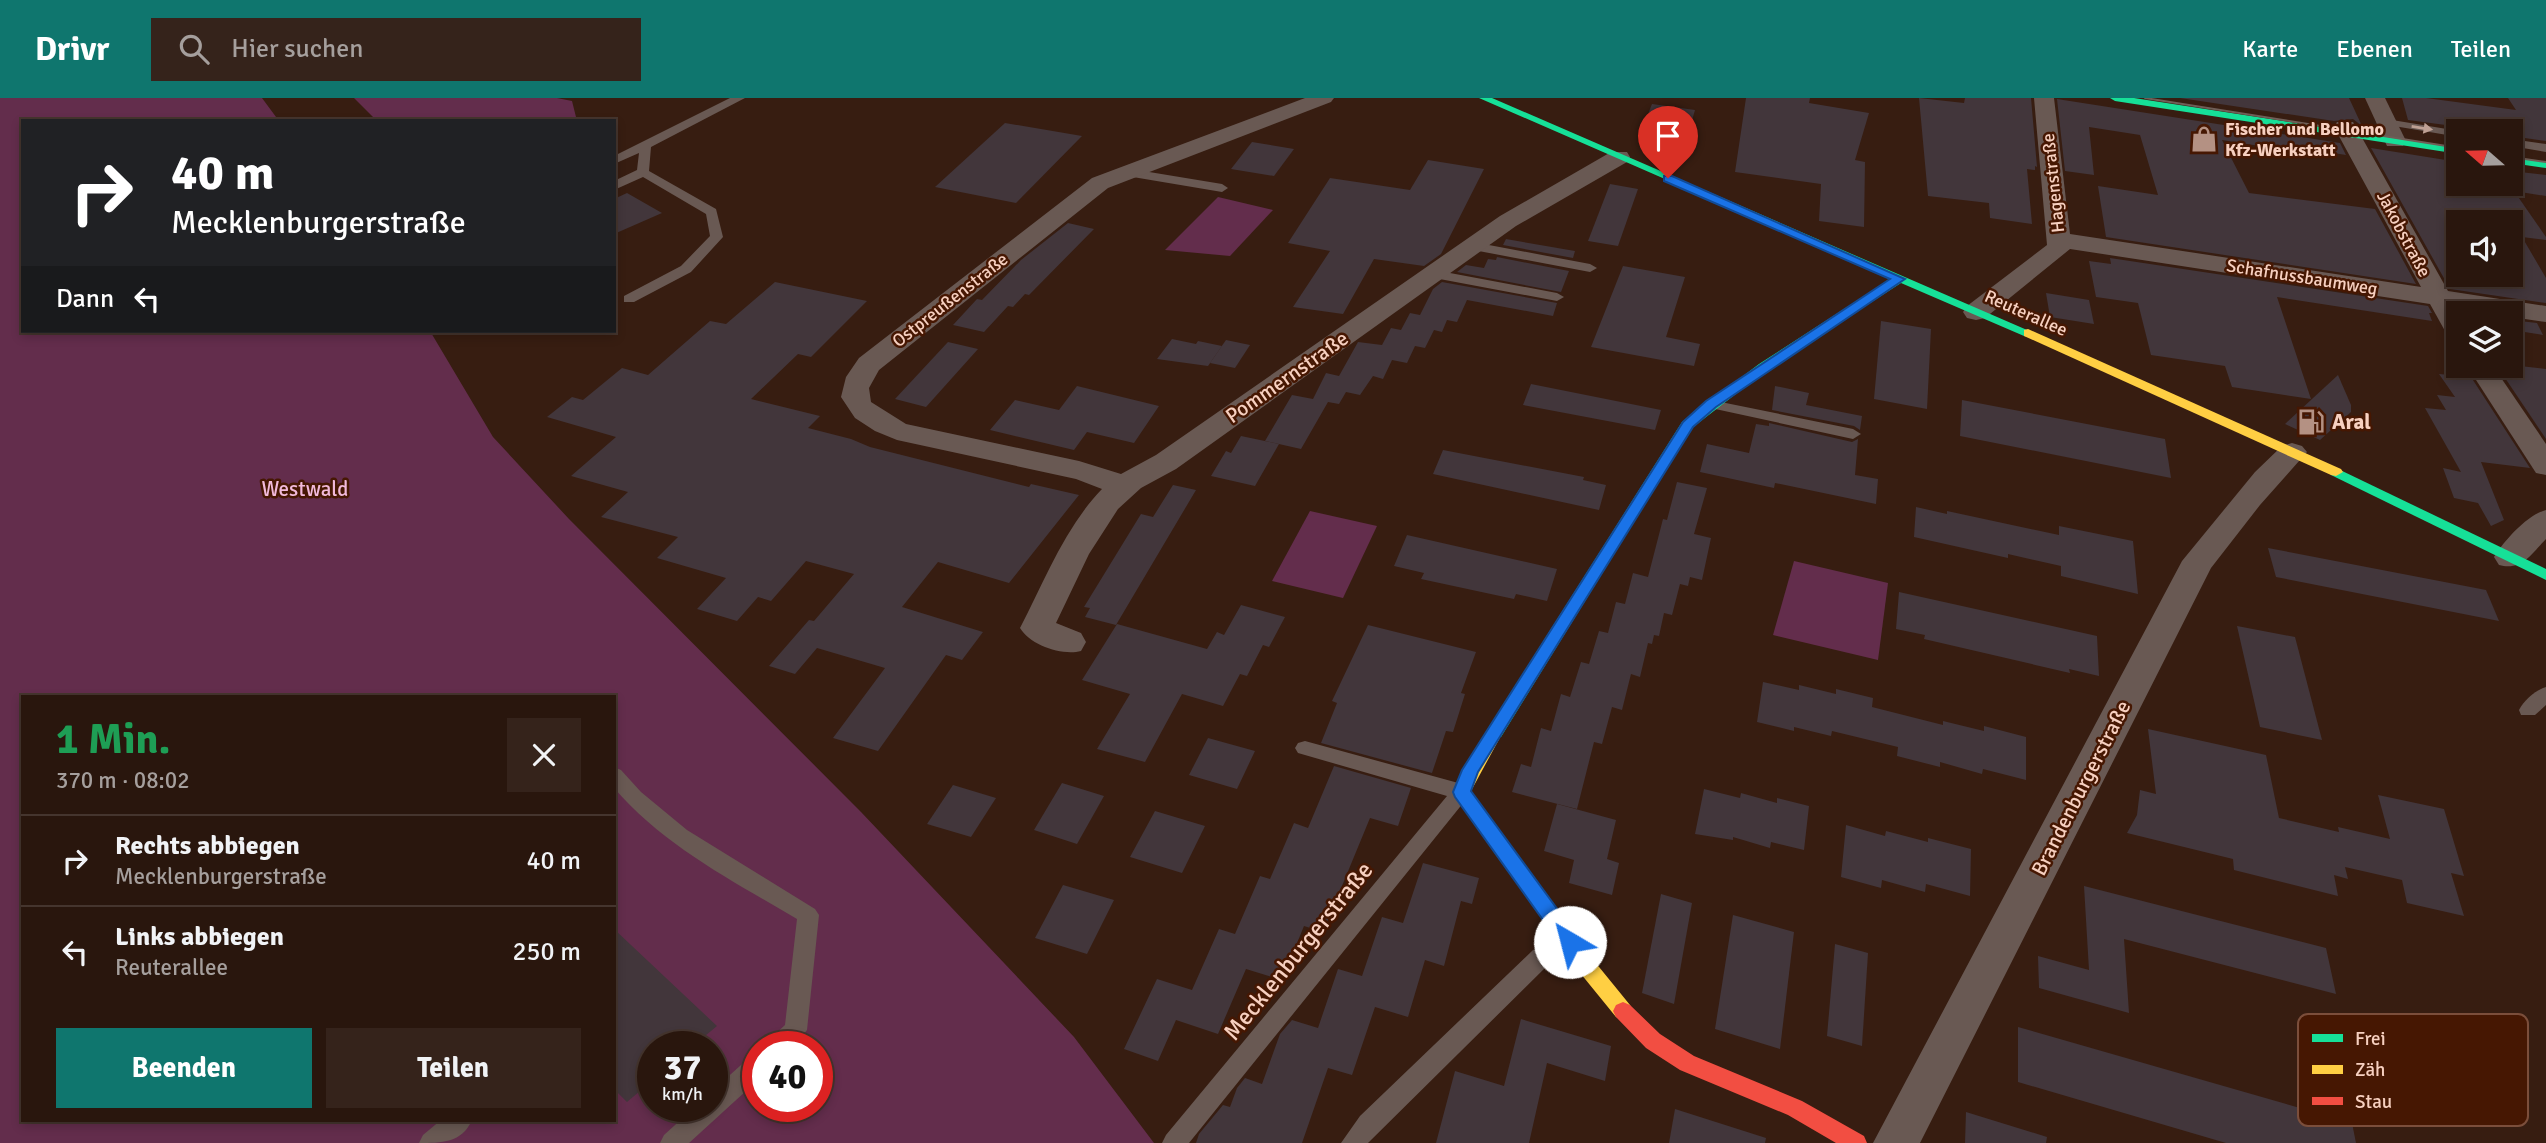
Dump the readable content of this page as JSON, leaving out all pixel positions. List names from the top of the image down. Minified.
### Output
{"streets":{"street":["Hagenstraße","Jakobstraße","Schafnussbaumweg","Ostpreußenstraße","Reuterallee","Pommernstraße","Brandenburgerstraße","Mecklenburgerstraße"]},"crossings":[["Hagenstraße","Schafnussbaumweg"],["Hagenstraße","Reuterallee"],["Jakobstraße","Schafnussbaumweg"],["Ostpreußenstraße","Pommernstraße"],["Reuterallee","Pommernstraße"],["Reuterallee","Brandenburgerstraße"],["Reuterallee","Mecklenburgerstraße"]],"parks":["Westwald"],"places":{"shop":["Fischer und Bellomo Kfz-Werkstatt"],"fuel station":["Aral"]},"legend":["Frei","Zäh","Stau"],"north":"left","page":{"header":"Drivr","search":"Hier suchen","nav":["Karte","Ebenen","Teilen"],"turn":["40 m","Mecklenburgerstraße"],"then":"Dann","heading":["1 Min.","370 m · 08:02"],"list":[{"name":"Rechts abbiegen","note":"Mecklenburgerstraße","value":"40 m"},{"name":"Links abbiegen","note":"Reuterallee","value":"250 m"}],"buttons":["Beenden","Teilen"],"speed":"37 km/h","limit":"40"}}
